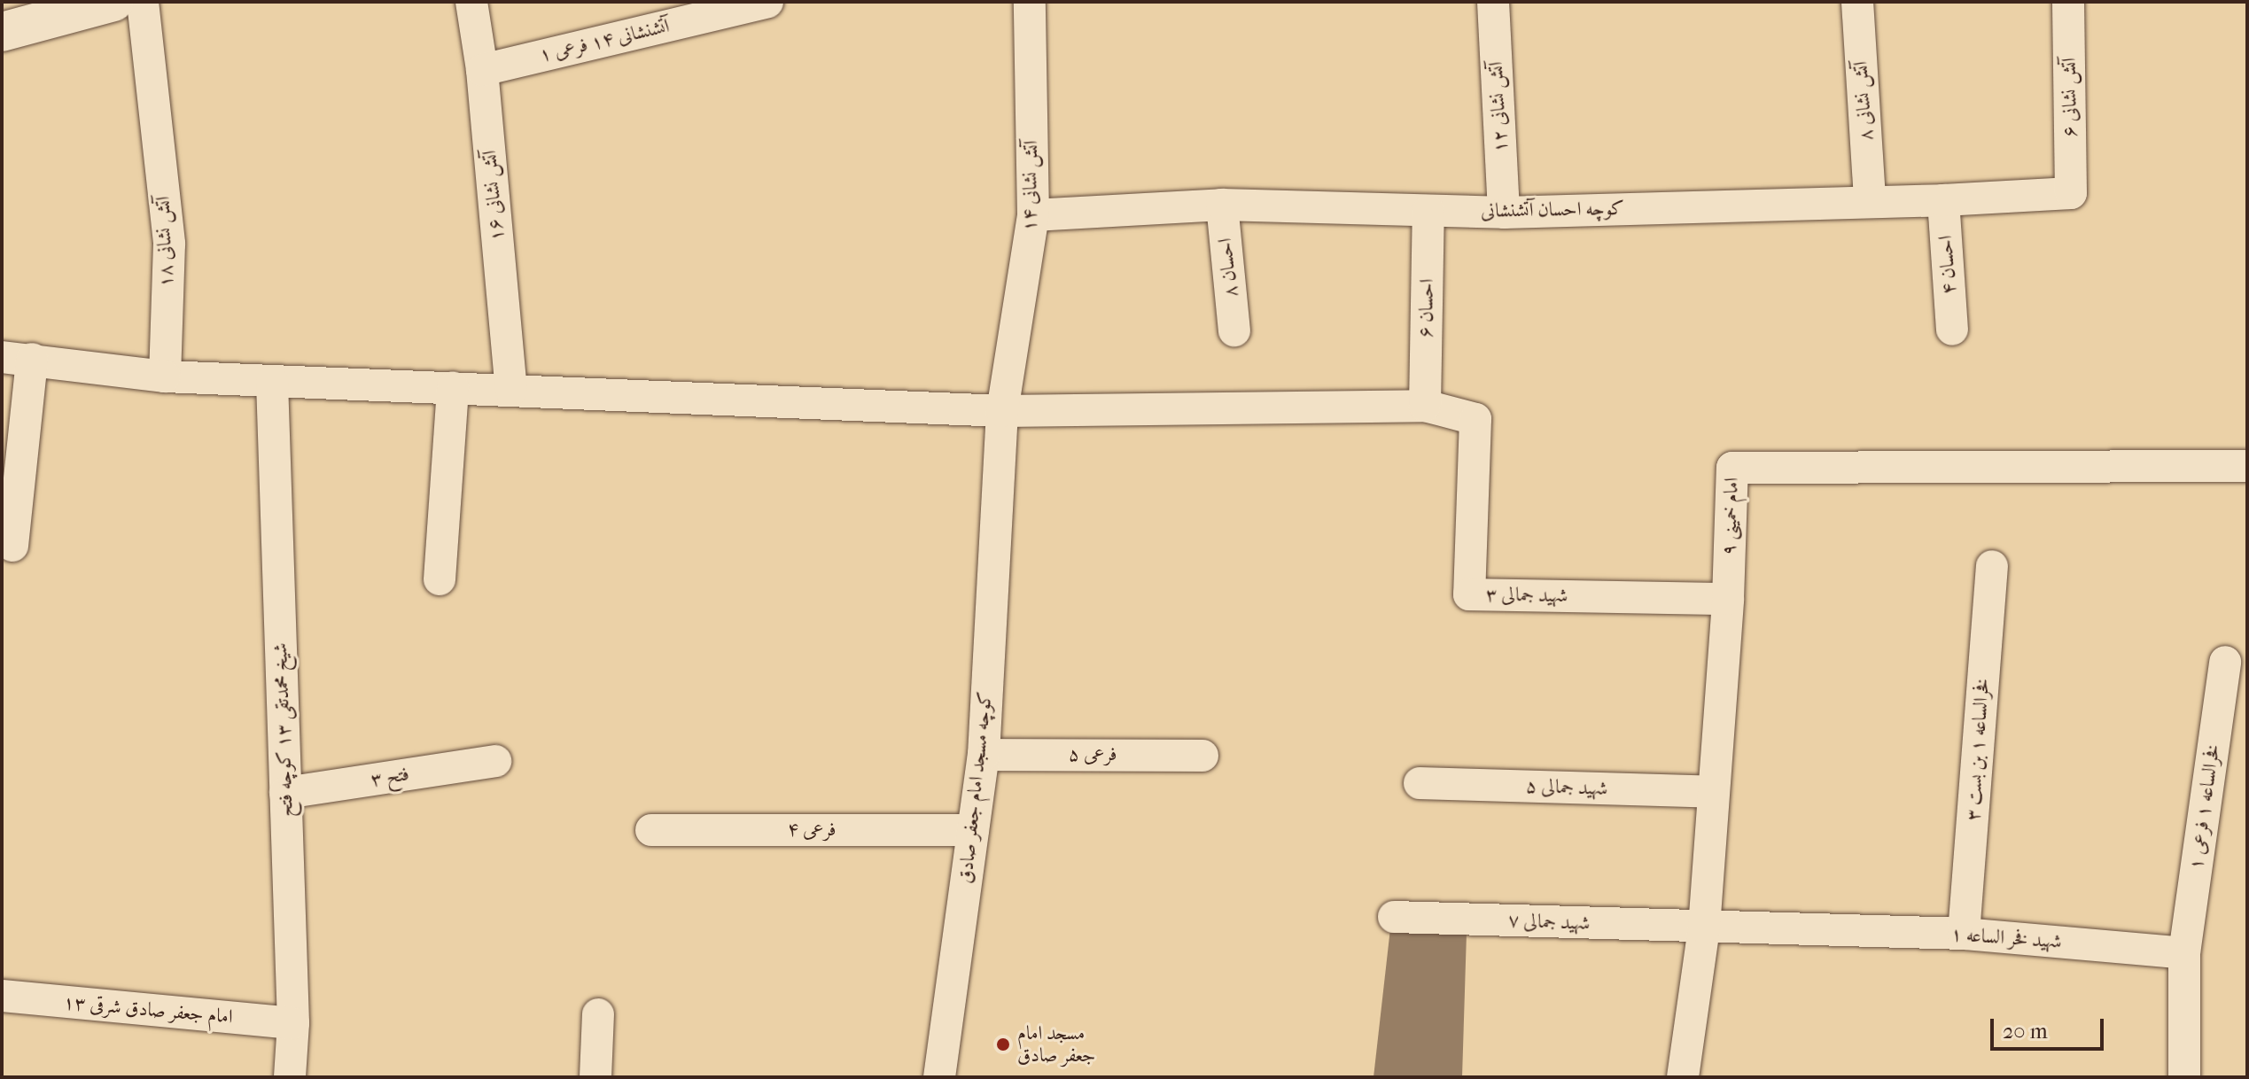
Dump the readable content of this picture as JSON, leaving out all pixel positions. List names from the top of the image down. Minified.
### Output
{"streets":{"street":["آتشنشانی ۱۴ فرعی ۱","آتش نشانی ۶","آتش نشانی ۸","آتش نشانی ۱۲","آتش نشانی ۱۴","آتش نشانی ۱۶","کوچه احسان آتشنشانی","آتش نشانی ۱۸","احسان ۴","احسان ۸","احسان ۶","امام خمینی ۹","شهید جمالی ۳","شیخ محمدتقی ۱۳ کوچه فتح","فخرالساعه ۱ بن بست ۳","فرعی ۵","فتح ۳","کوچه مسجد امام جعفر صادق","شهید جمالی ۵","فخرالساعه ۱ فرعی ۱","فرعی ۴","شهید جمالی ۷","شهید فخر الساعه ۱","امام جعفر صادق شرقی ۱۳"]},"crossings":[["آتشنشانی ۱۴ فرعی ۱","آتش نشانی ۱۶"],["آتش نشانی ۶","کوچه احسان آتشنشانی"],["آتش نشانی ۸","کوچه احسان آتشنشانی"],["آتش نشانی ۱۲","کوچه احسان آتشنشانی"],["آتش نشانی ۱۴","کوچه احسان آتشنشانی"],["آتش نشانی ۱۴","کوچه مسجد امام جعفر صادق"],["کوچه احسان آتشنشانی","احسان ۴"],["کوچه احسان آتشنشانی","احسان ۸"],["کوچه احسان آتشنشانی","احسان ۶"],["احسان ۶","شهید جمالی ۳"],["امام خمینی ۹","شهید جمالی ۳"],["امام خمینی ۹","شهید جمالی ۵"],["امام خمینی ۹","شهید جمالی ۷"],["امام خمینی ۹","شهید فخر الساعه ۱"],["شیخ محمدتقی ۱۳ کوچه فتح","فتح ۳"],["شیخ محمدتقی ۱۳ کوچه فتح","امام جعفر صادق شرقی ۱۳"],["فخرالساعه ۱ بن بست ۳","شهید فخر الساعه ۱"],["فرعی ۵","کوچه مسجد امام جعفر صادق"],["کوچه مسجد امام جعفر صادق","فرعی ۴"],["فخرالساعه ۱ فرعی ۱","شهید فخر الساعه ۱"],["شهید جمالی ۷","شهید فخر الساعه ۱"]],"places":["مسجد امام جعفر صادق"],"scale_bar":"20 m"}
